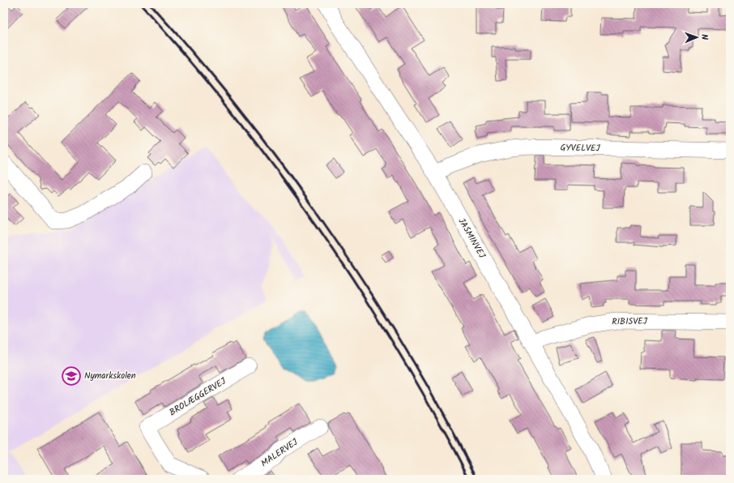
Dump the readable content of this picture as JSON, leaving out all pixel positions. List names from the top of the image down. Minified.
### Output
{"streets":{"street":["GYVELVEJ","JASMINVEJ","RIBISVEJ","BROLÆGGERVEJ","MALERVEJ"]},"crossings":[["GYVELVEJ","JASMINVEJ"],["JASMINVEJ","RIBISVEJ"]],"places":{"school or university":["Nymarkskolen"]},"north":"right"}
